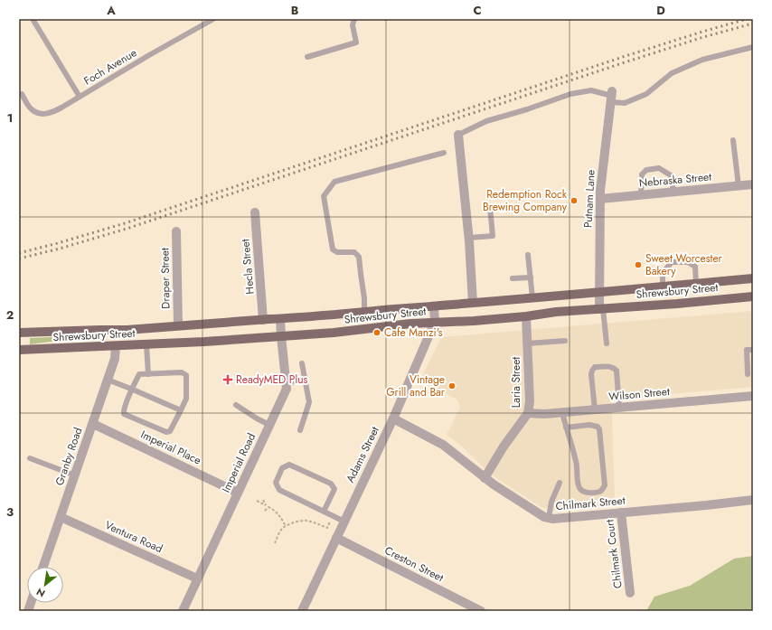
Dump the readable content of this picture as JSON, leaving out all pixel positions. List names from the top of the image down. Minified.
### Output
{"streets":{"main road":["Shrewsbury Street"],"street":["Nebraska Street","Putnam Lane","Hecla Street","Draper Street","Laria Street","Wilson Street","Imperial Place","Adams Street","Granby Road","Imperial Road","Chilmark Street","Ventura Road","Chilmark Court","Creston Street"],"lane":["Foch Avenue"]},"crossings":[["Nebraska Street","Putnam Lane"],["Putnam Lane","Shrewsbury Street"],["Hecla Street","Shrewsbury Street"],["Draper Street","Shrewsbury Street"],["Shrewsbury Street","Laria Street"],["Shrewsbury Street","Adams Street"],["Shrewsbury Street","Granby Road"],["Shrewsbury Street","Imperial Road"],["Laria Street","Wilson Street"],["Laria Street","Chilmark Street"],["Imperial Place","Granby Road"],["Imperial Place","Imperial Road"],["Adams Street","Chilmark Street"],["Adams Street","Creston Street"],["Granby Road","Ventura Road"],["Imperial Road","Ventura Road"],["Chilmark Street","Chilmark Court"]],"places":{"other":["Redemption Rock Brewing Company","Sweet Worcester Bakery","Cafe Manzi's","Vintage Grill and Bar"],"health":["ReadyMED Plus"]},"north":"bottom left","grid":{"columns":["A","B","C","D"],"rows":["1","2","3"]}}
